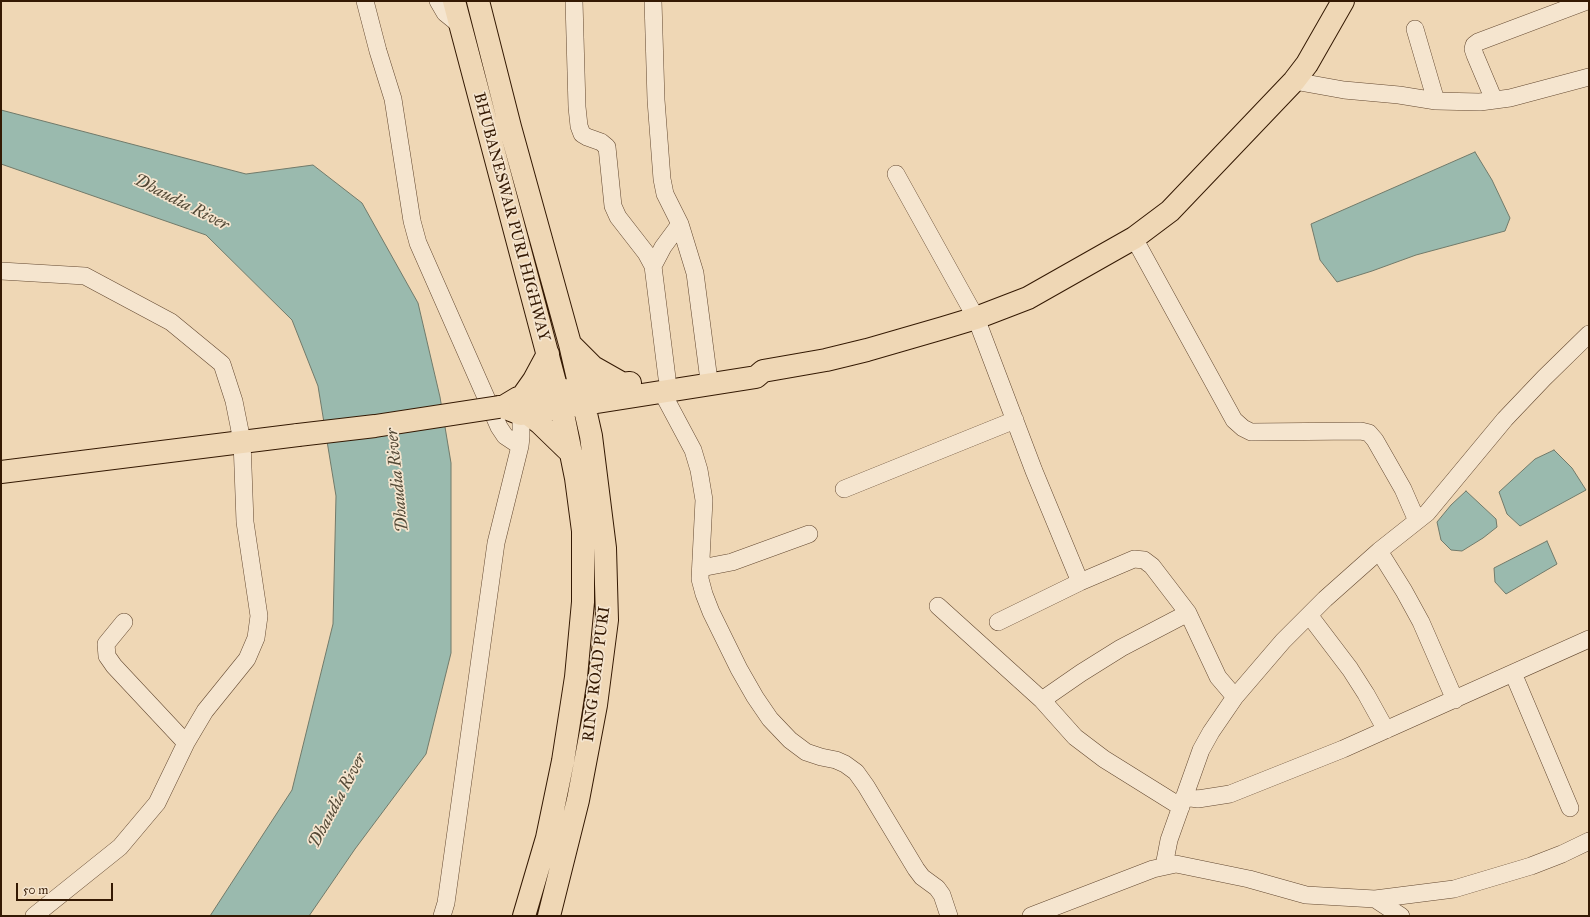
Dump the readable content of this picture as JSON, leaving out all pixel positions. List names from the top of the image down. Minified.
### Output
{"streets":{"highway":["BHUBANESWAR PURI HIGHWAY","RING ROAD PURI"]},"crossings":[["BHUBANESWAR PURI HIGHWAY","RING ROAD PURI"]],"water":["Dhaudia River"],"scale_bar":"50 m"}
